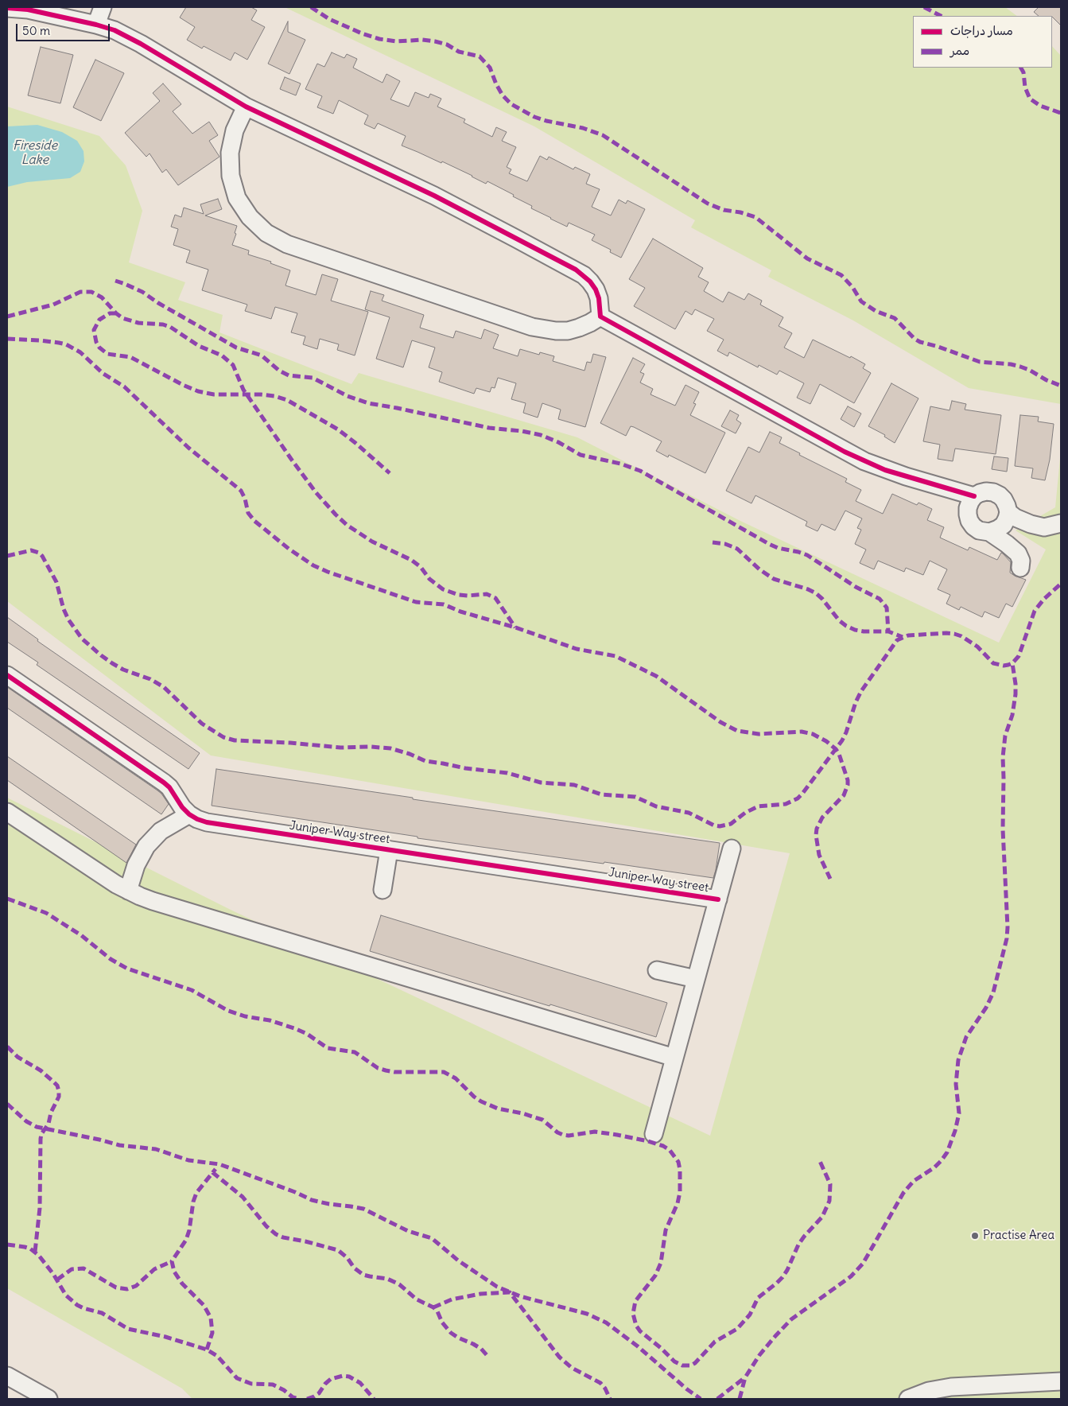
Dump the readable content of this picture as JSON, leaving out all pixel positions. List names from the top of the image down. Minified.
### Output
{"streets":{"street":["Juniper Way street"]},"water":["Fireside Lake"],"places":["Practise Area"],"legend":["مسار دراجات","ممر"],"scale_bar":"50 m"}
